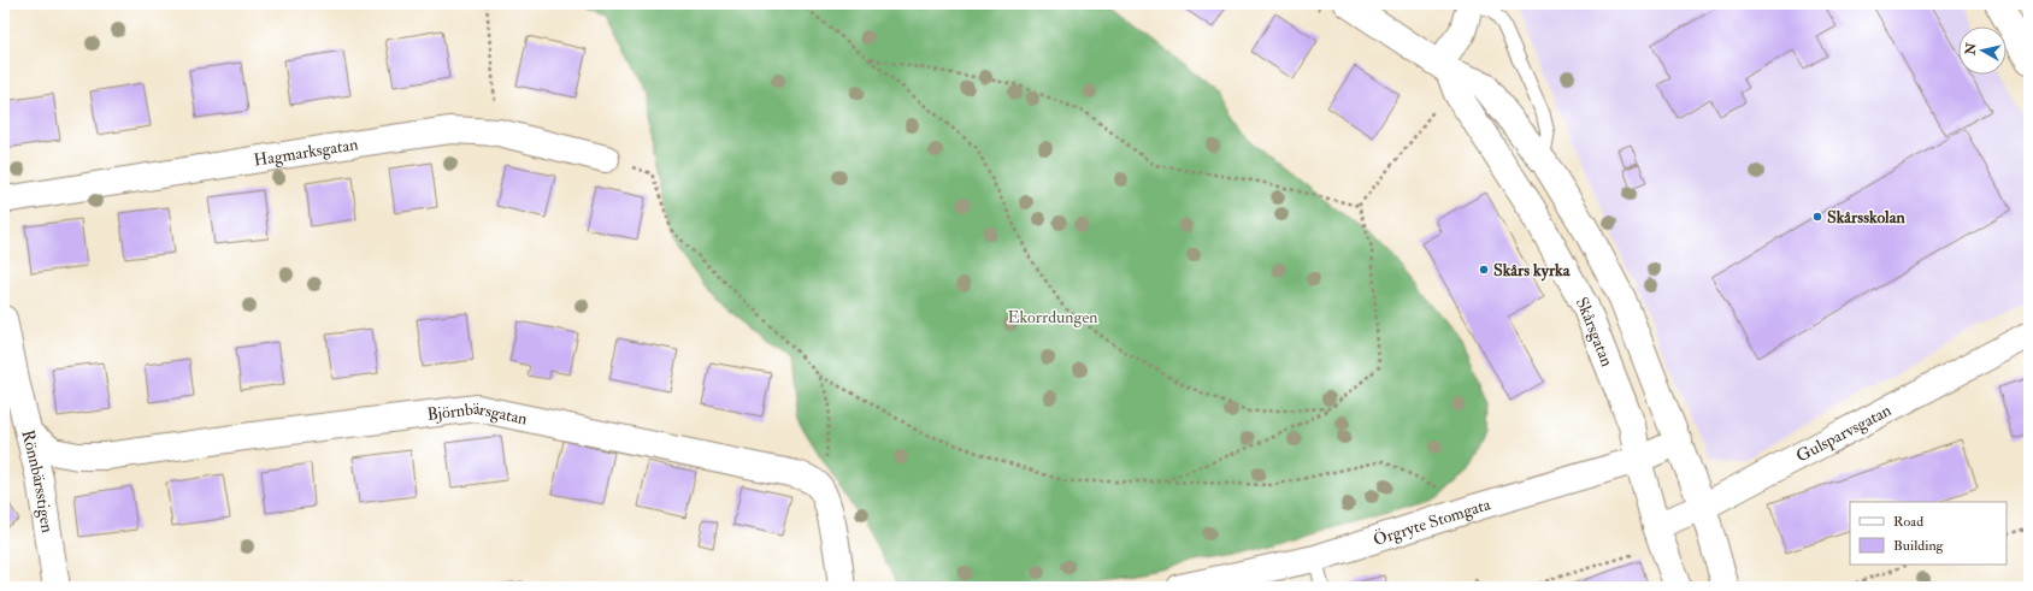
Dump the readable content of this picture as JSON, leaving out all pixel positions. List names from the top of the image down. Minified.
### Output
{"streets":{"street":["Hagmarksgatan","Skårsgatan","Björnbärsgatan","Gulsparvsgatan","Rönnbärsstigen","Örgryte Stomgata"]},"crossings":[["Skårsgatan","Gulsparvsgatan"],["Skårsgatan","Örgryte Stomgata"],["Björnbärsgatan","Rönnbärsstigen"]],"parks":["Ekorrdungen"],"places":["Skårsskolan","Skårs kyrka"],"legend":["Road","Building"],"north":"left"}
